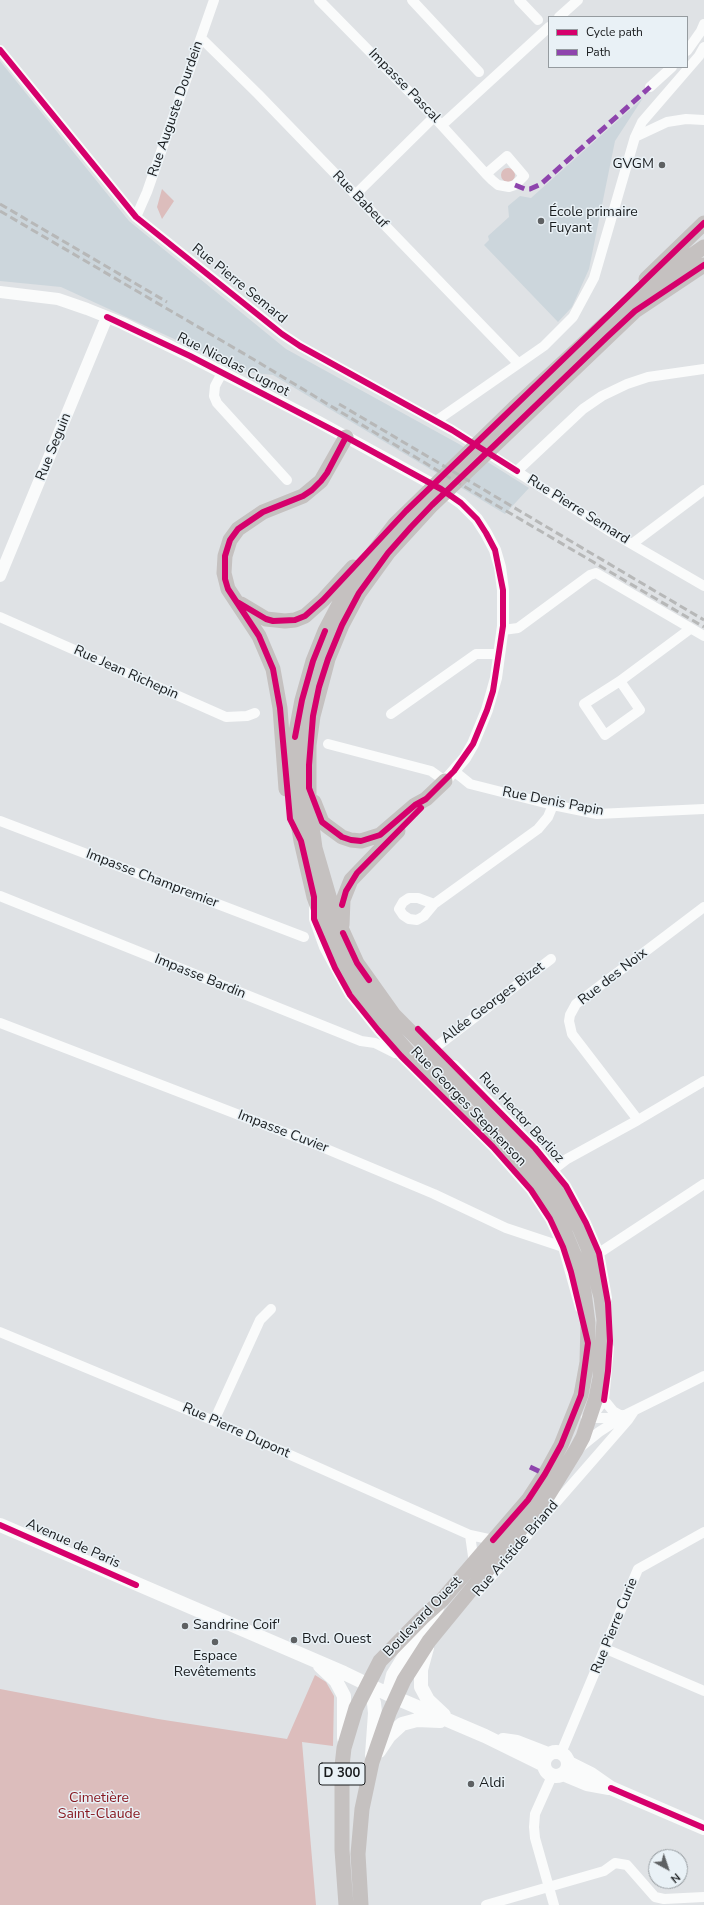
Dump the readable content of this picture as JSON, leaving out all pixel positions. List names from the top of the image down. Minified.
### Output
{"streets":{"main road":["Avenue de Paris","Boulevard Ouest","D 300"],"street":["Impasse Pascal","Rue Auguste Dourdein","Rue Babeuf","Rue Pierre Semard","Rue Nicolas Cugnot","Rue Seguin","Rue Jean Richepin","Rue Denis Papin","Impasse Champremier","Impasse Bardin","Rue des Noix","Allée Georges Bizet","Rue Georges Stephenson","Rue Hector Berlioz","Impasse Cuvier","Rue Pierre Dupont","Rue Aristide Briand","Rue Pierre Curie"]},"crossings":[["Rue Auguste Dourdein","Rue Babeuf"],["Rue Auguste Dourdein","Rue Pierre Semard"],["Rue Nicolas Cugnot","Rue Seguin"],["Rue Nicolas Cugnot","Rue Denis Papin"],["Impasse Bardin","Rue Georges Stephenson"],["Allée Georges Bizet","Rue Hector Berlioz"],["Rue Georges Stephenson","Impasse Cuvier"],["Rue Georges Stephenson","Boulevard Ouest"],["Rue Hector Berlioz","Boulevard Ouest"],["Rue Pierre Dupont","Boulevard Ouest"],["Avenue de Paris","Boulevard Ouest"],["Avenue de Paris","Rue Pierre Curie"],["Rue Aristide Briand","Boulevard Ouest"]],"parks":["Cimetière Saint-Claude"],"places":["GVGM","École primaire Fuyant","Sandrine Coif'","Bvd. Ouest","Espace Revêtements","Aldi"],"legend":["Cycle path","Path"],"north":"bottom right"}
